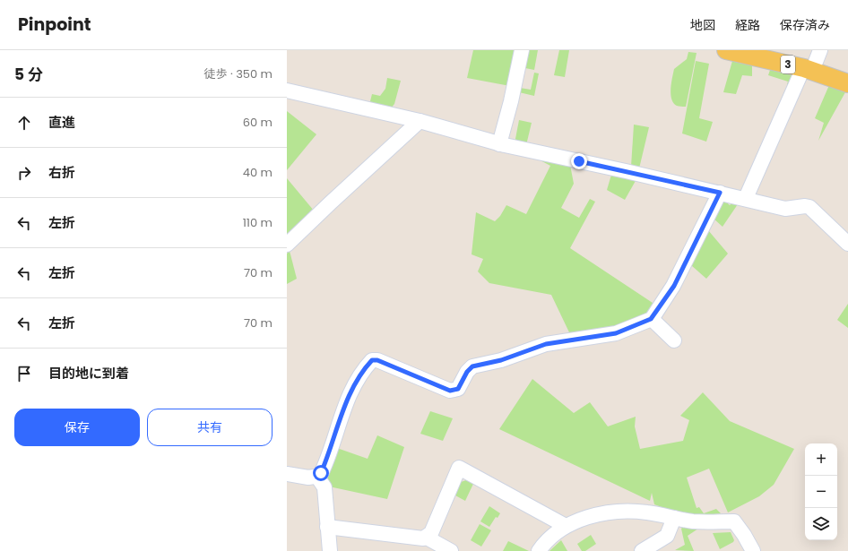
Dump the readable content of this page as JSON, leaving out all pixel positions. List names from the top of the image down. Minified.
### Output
{"streets":{"main road":["3"]},"page":{"header":"Pinpoint","nav":["地図","経路","保存済み"],"heading":["5 分","徒歩 · 350 m"],"list":[["直進","60 m"],["右折","40 m"],["左折","110 m"],["左折","70 m"],["左折","70 m"],"目的地に到着"],"buttons":["保存","共有"],"map_buttons":["+","−"]}}
